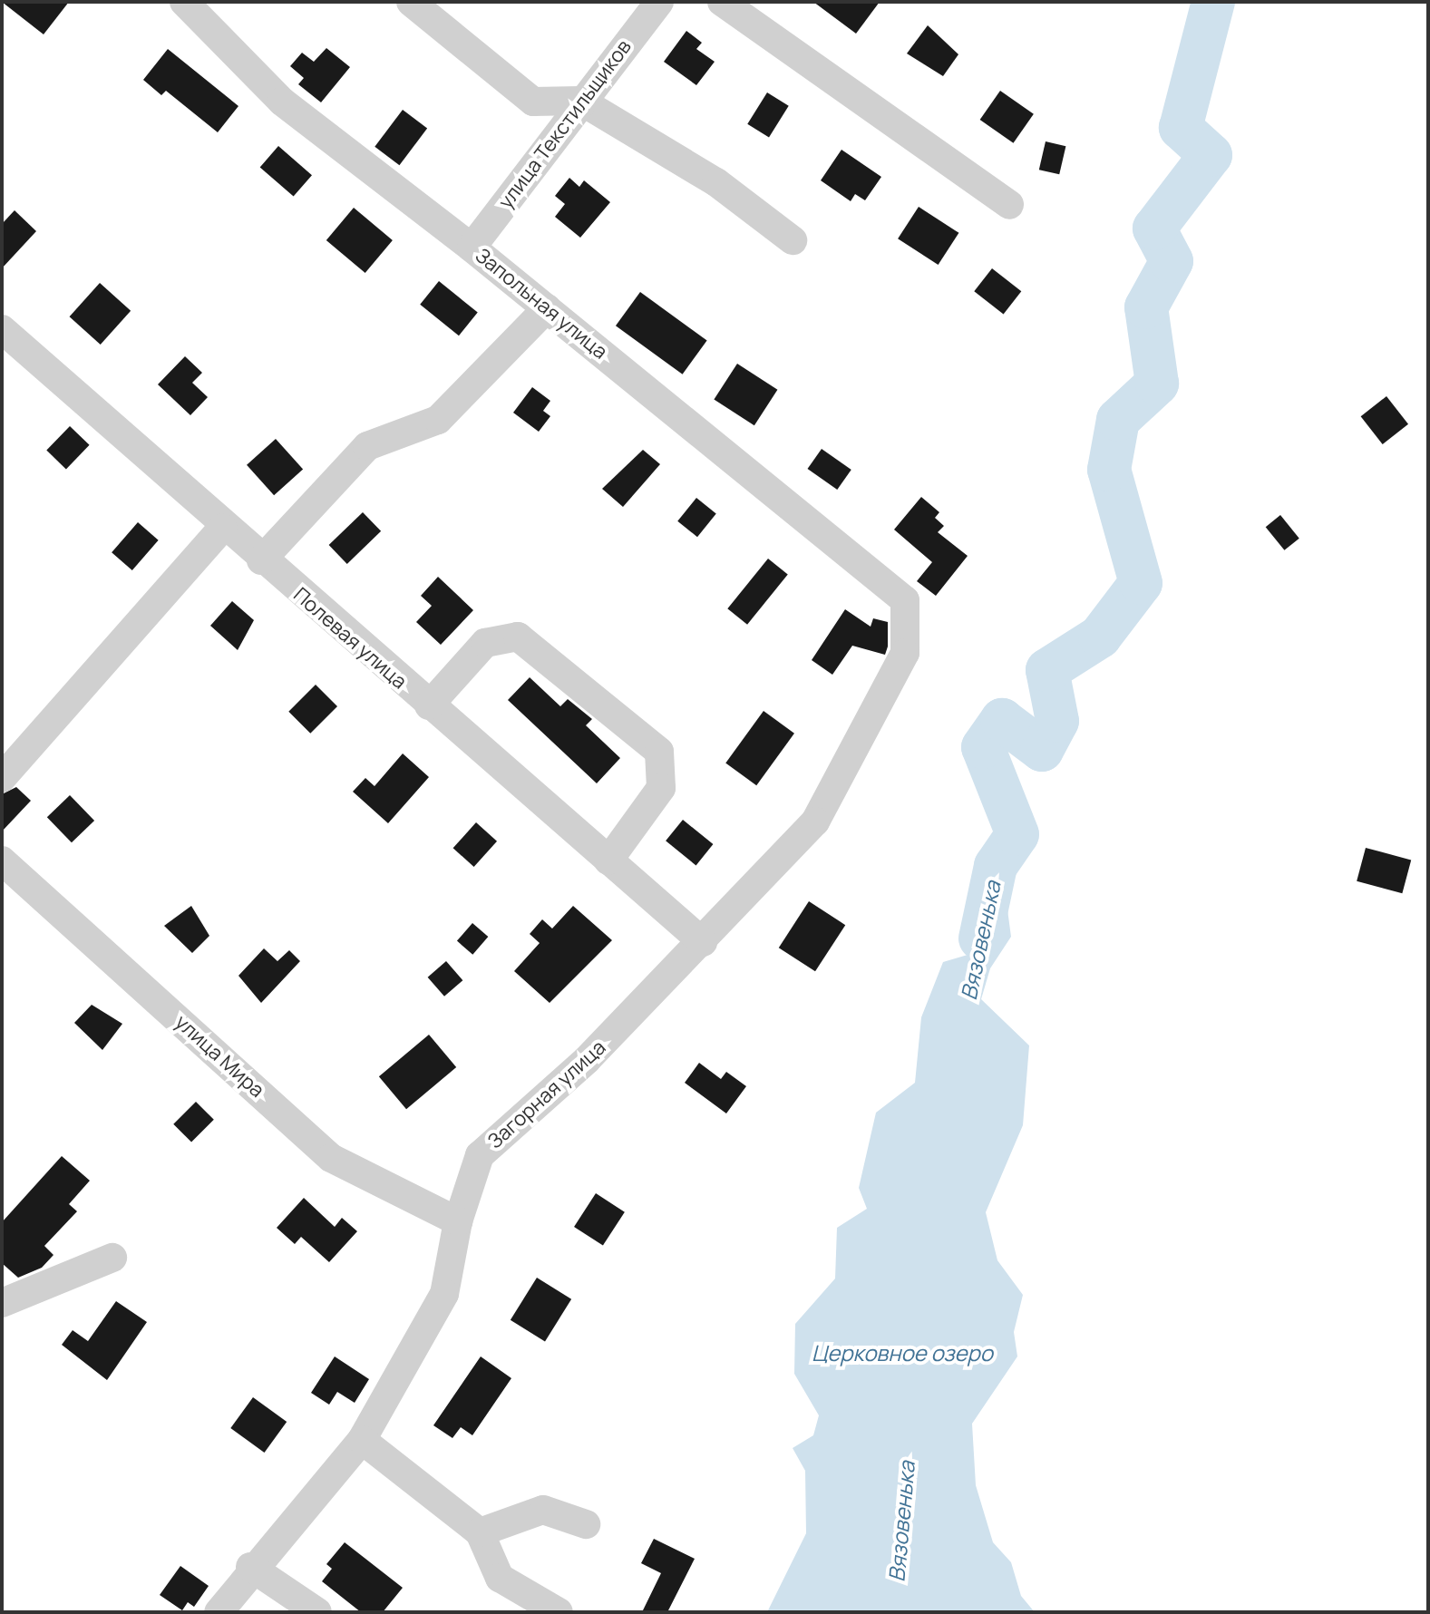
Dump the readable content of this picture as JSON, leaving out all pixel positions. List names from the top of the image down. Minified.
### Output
{"streets":{"street":["улица Текстильщиков","Запольная улица","Полевая улица","улица Мира","Загорная улица"]},"crossings":[["улица Текстильщиков","Запольная улица"],["Запольная улица","Загорная улица"],["Полевая улица","Загорная улица"],["улица Мира","Загорная улица"]],"water":["Вязовенька","Церковное озеро"]}
